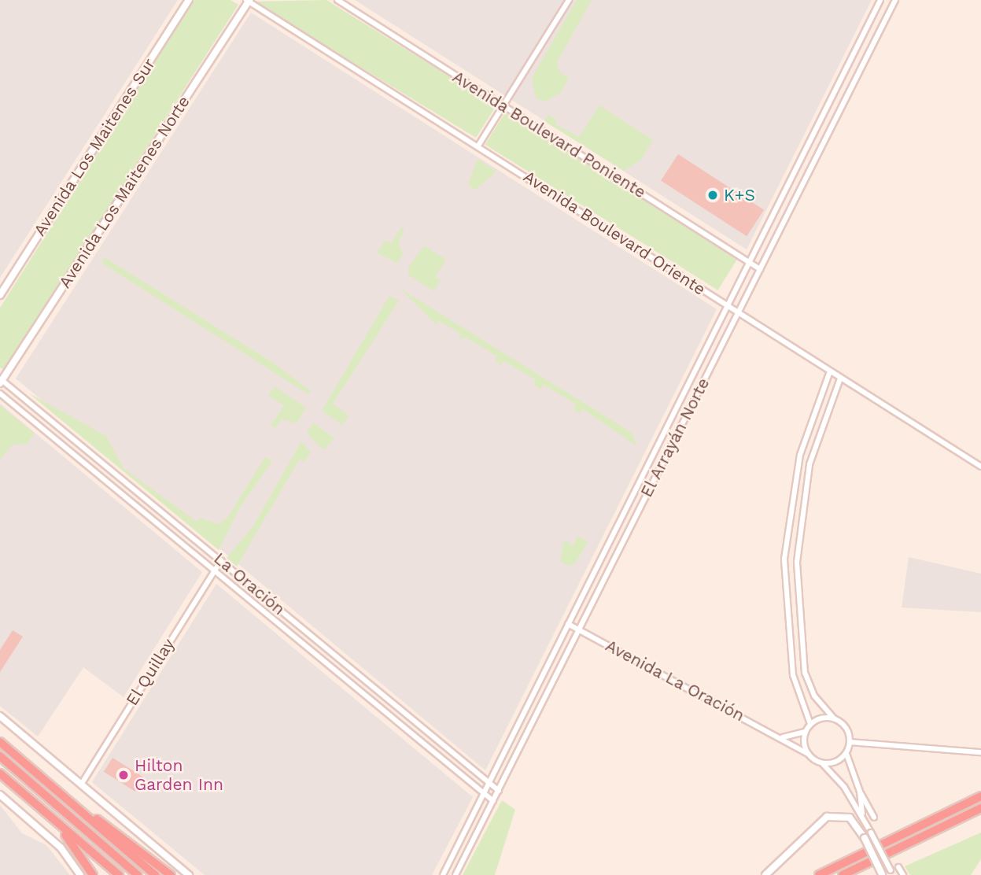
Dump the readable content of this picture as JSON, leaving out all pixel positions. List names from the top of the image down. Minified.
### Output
{"streets":{"street":["Avenida Boulevard Poniente","Avenida Los Maitenes Sur","Avenida Los Maitenes Norte","Avenida Boulevard Oriente","El Arrayán Norte","La Oración","El Quillay","Avenida La Oración"]},"crossings":[["Avenida Boulevard Poniente","El Arrayán Norte"],["Avenida Los Maitenes Norte","Avenida Boulevard Oriente"],["Avenida Los Maitenes Norte","La Oración"],["Avenida Boulevard Oriente","El Arrayán Norte"],["El Arrayán Norte","La Oración"],["El Arrayán Norte","Avenida La Oración"],["La Oración","El Quillay"]],"places":["K+S","Hilton Garden Inn"]}
